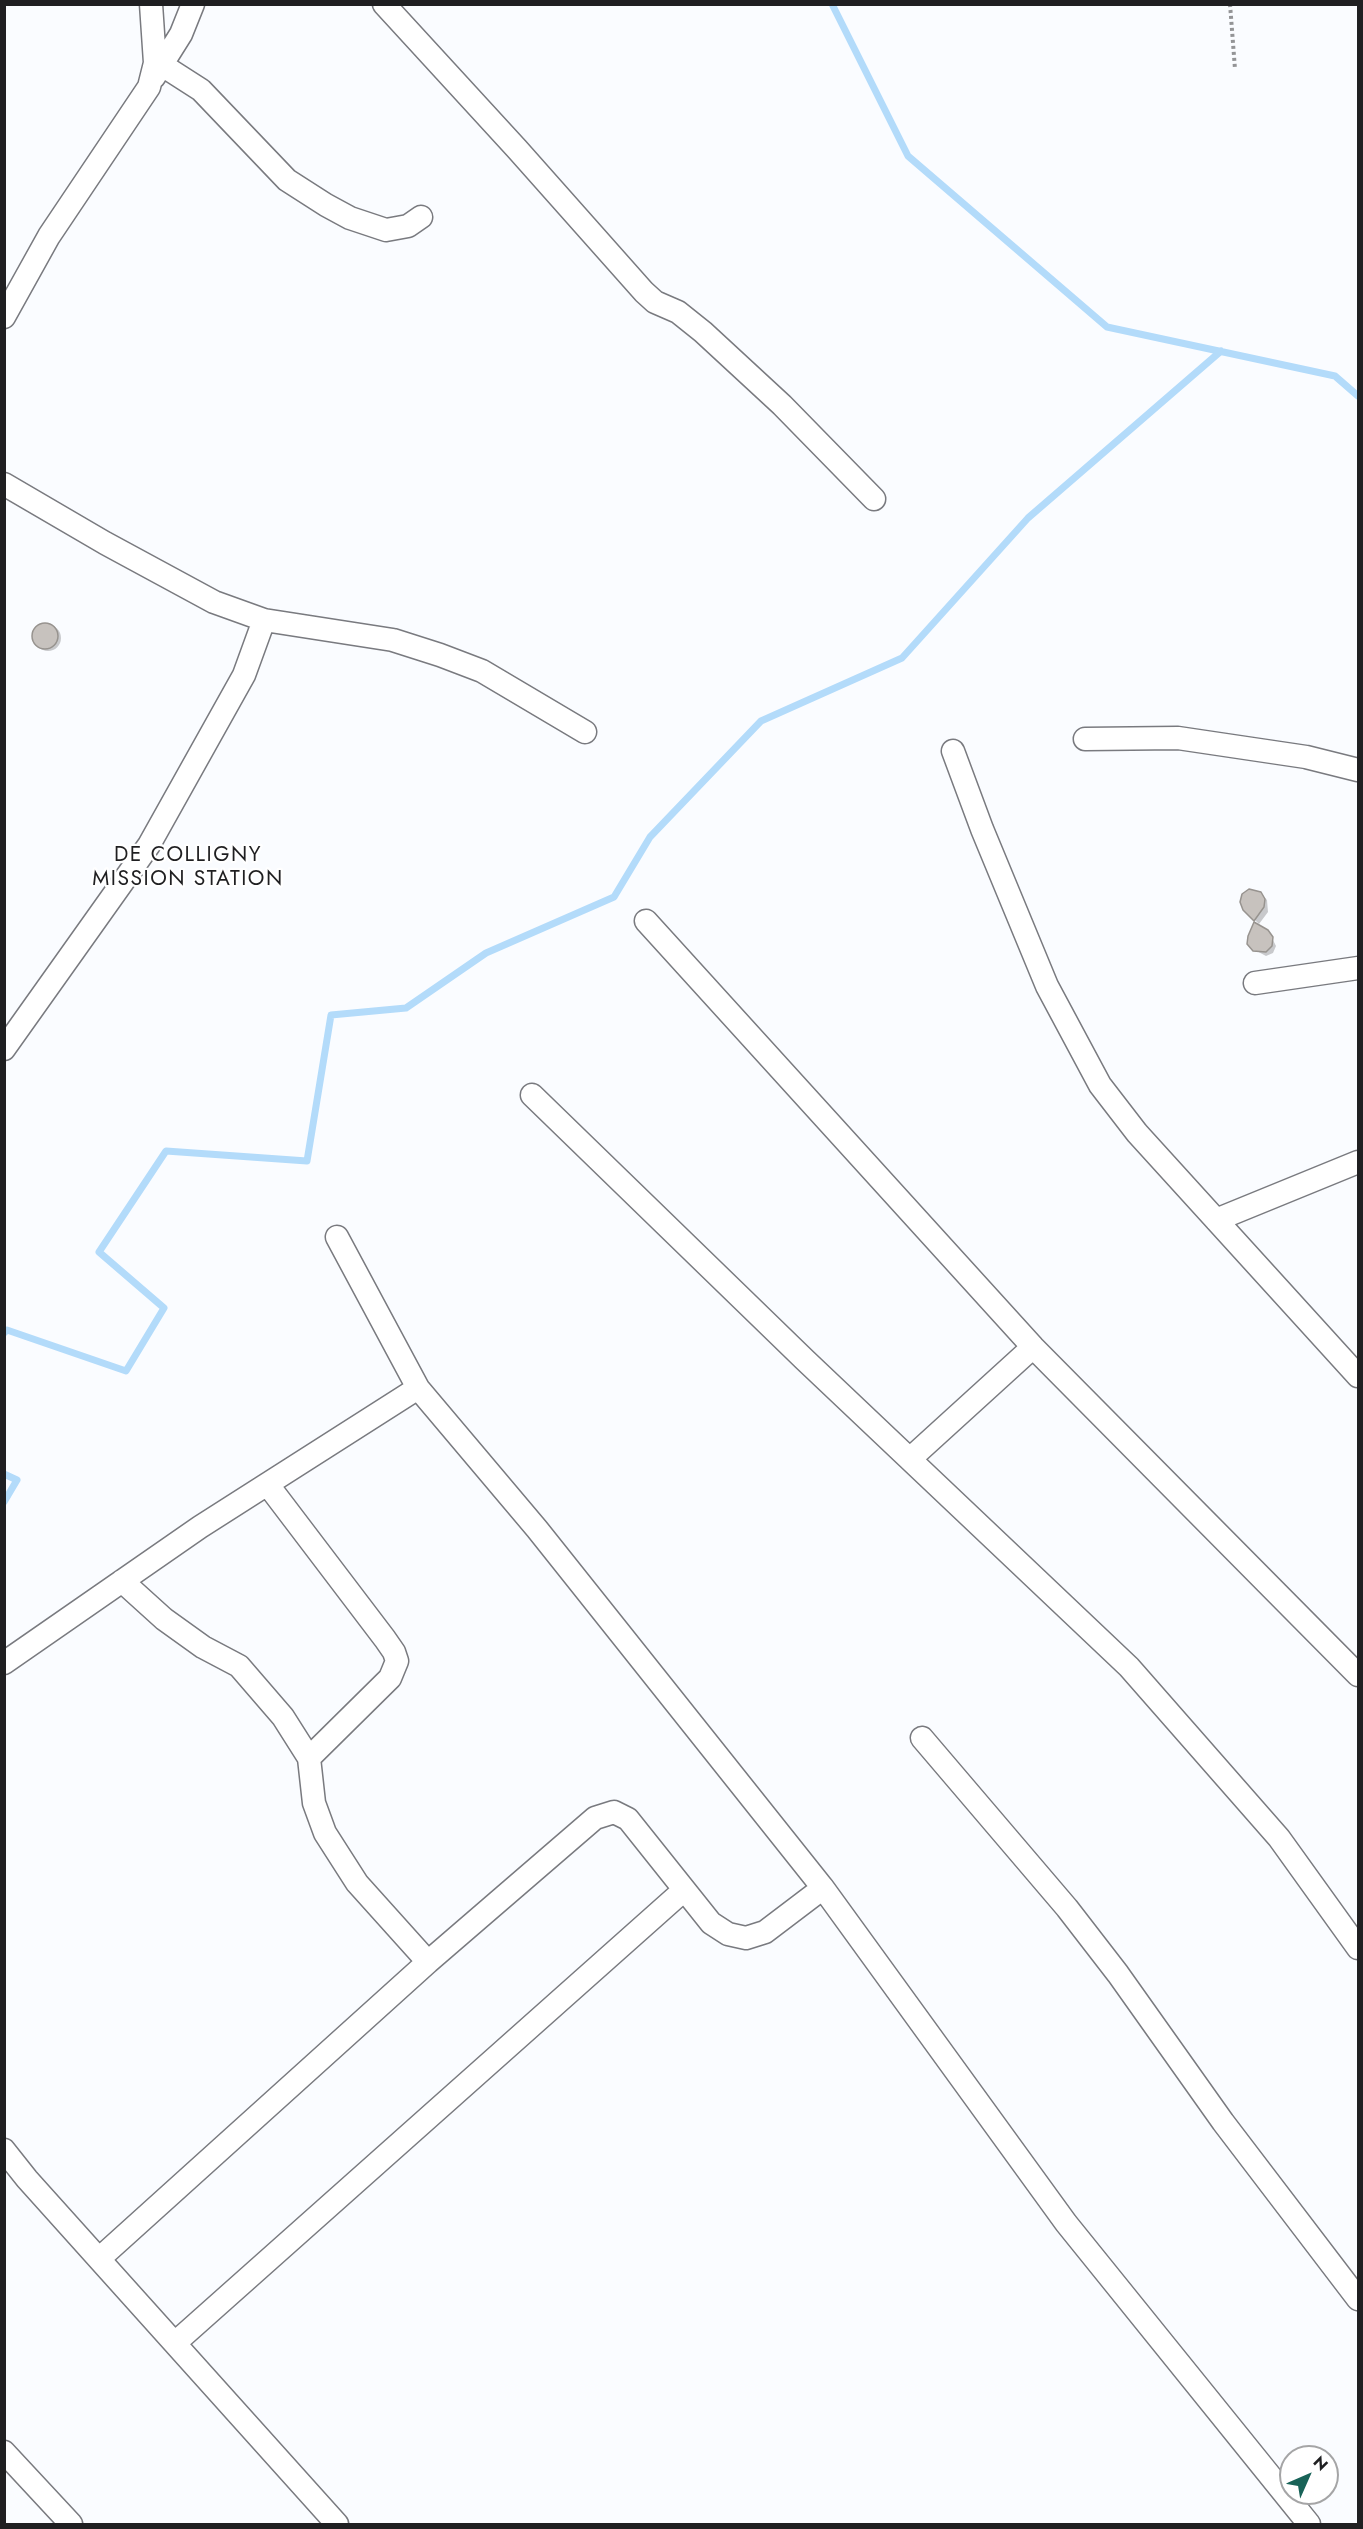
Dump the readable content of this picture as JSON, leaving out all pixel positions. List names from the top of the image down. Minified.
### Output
{"districts":["DE COLLIGNY MISSION STATION"],"north":"top right"}
